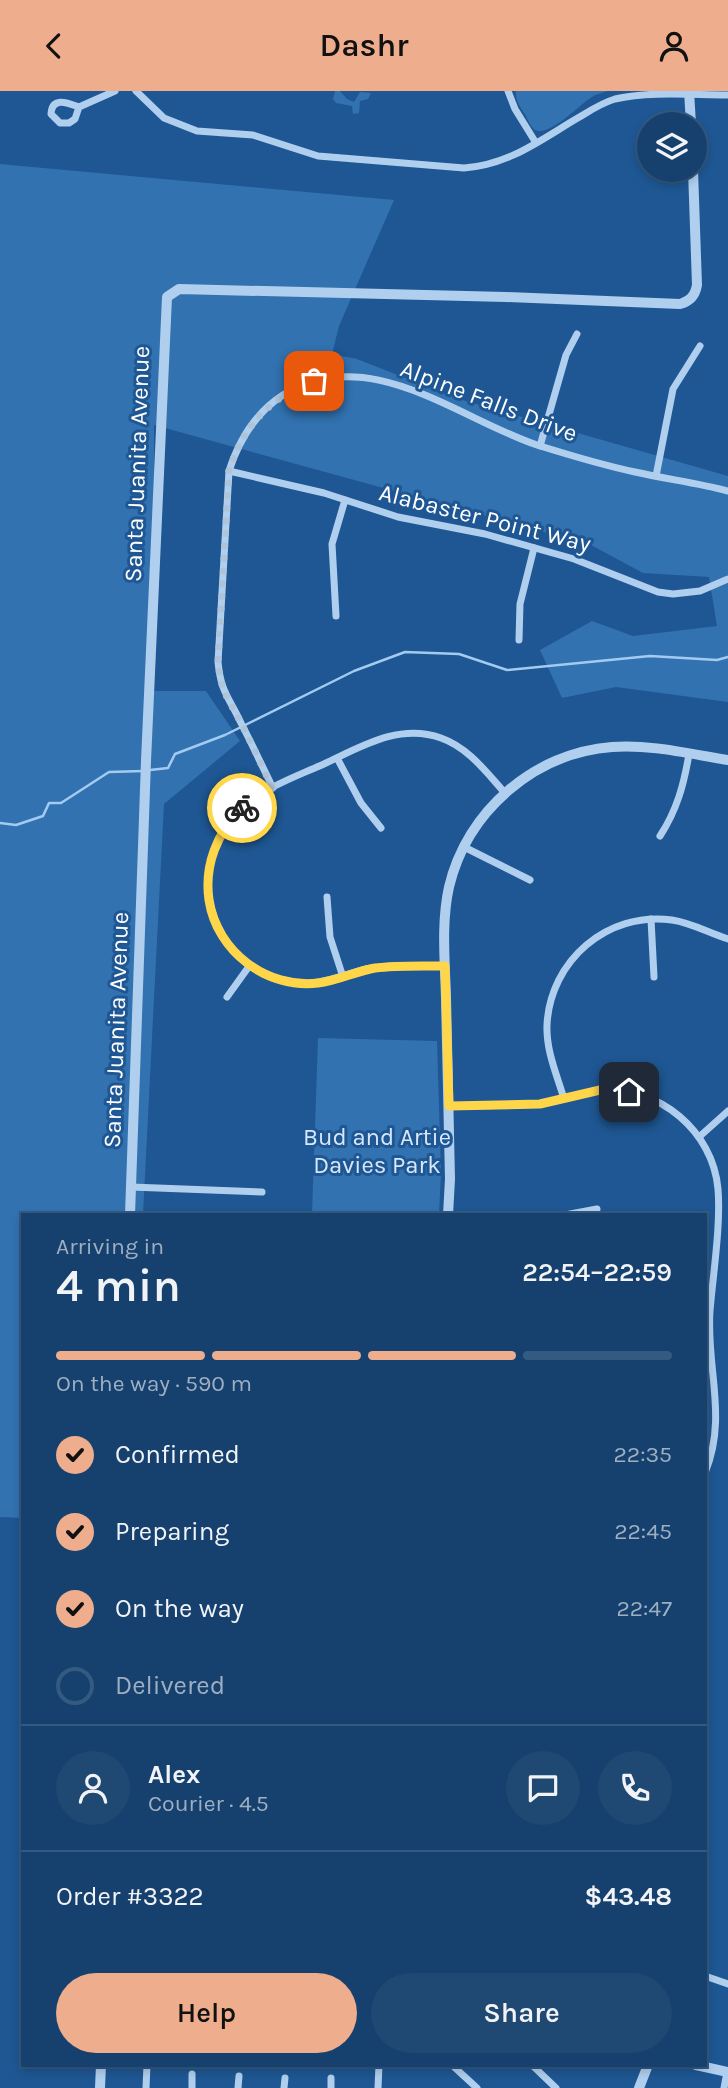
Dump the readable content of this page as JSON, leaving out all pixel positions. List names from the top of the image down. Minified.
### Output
{"streets":{"street":["Alpine Falls Drive","Santa Juanita Avenue","Alabaster Point Way"]},"crossings":[["Alpine Falls Drive","Alabaster Point Way"]],"parks":["Bud and Artie Davies Park"],"page":{"header":"Dashr","heading":["4 min","Arriving in","22:54–22:59"],"panel":["Alex","Courier · 4.5","Order #3322","$43.48"],"bar":"On the way · 590 m","list":[["Confirmed","22:35"],["Preparing","22:45"],["On the way","22:47"],"Delivered"],"buttons":["Help","Share"]}}
